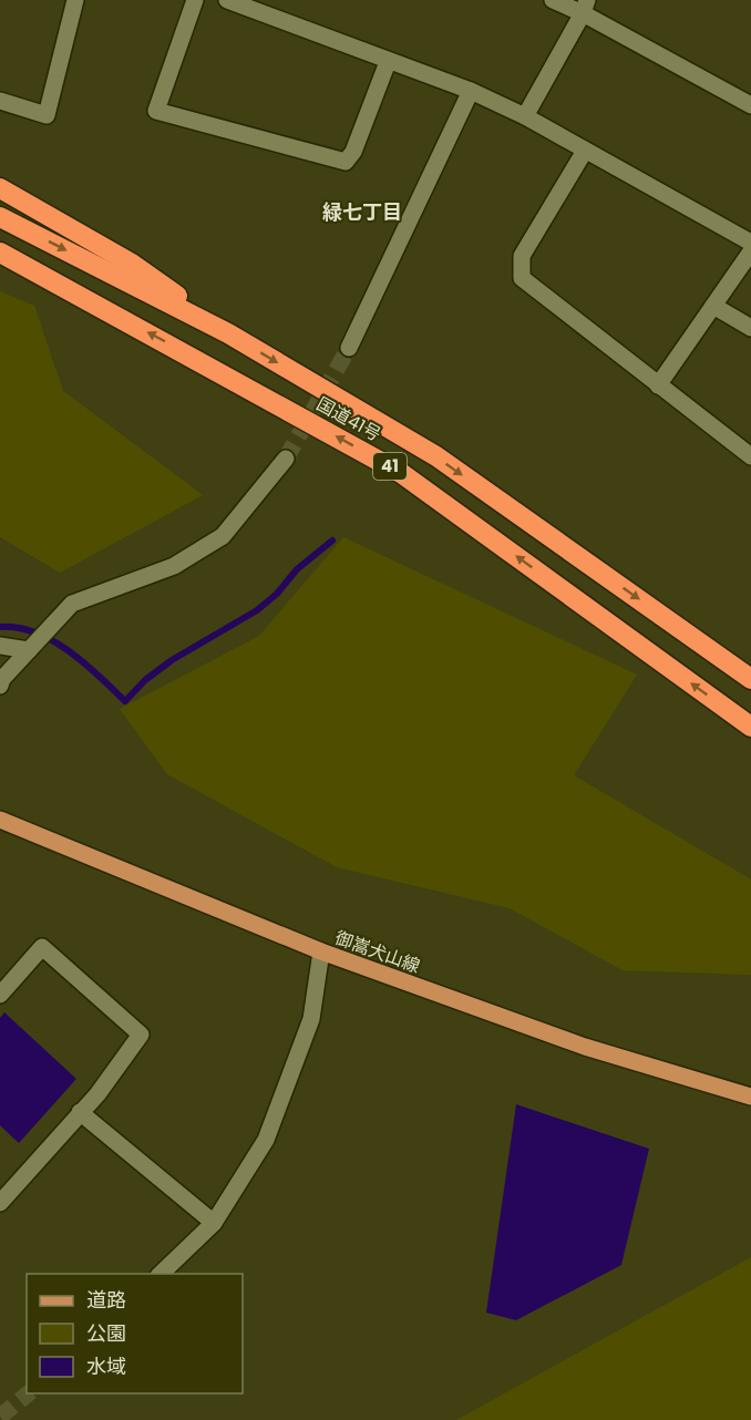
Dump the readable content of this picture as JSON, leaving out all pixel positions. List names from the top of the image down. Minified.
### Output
{"streets":{"highway":["国道41号","41"],"main road":["御嵩犬山線"]},"districts":["緑七丁目"],"legend":["道路","公園","水域"]}
